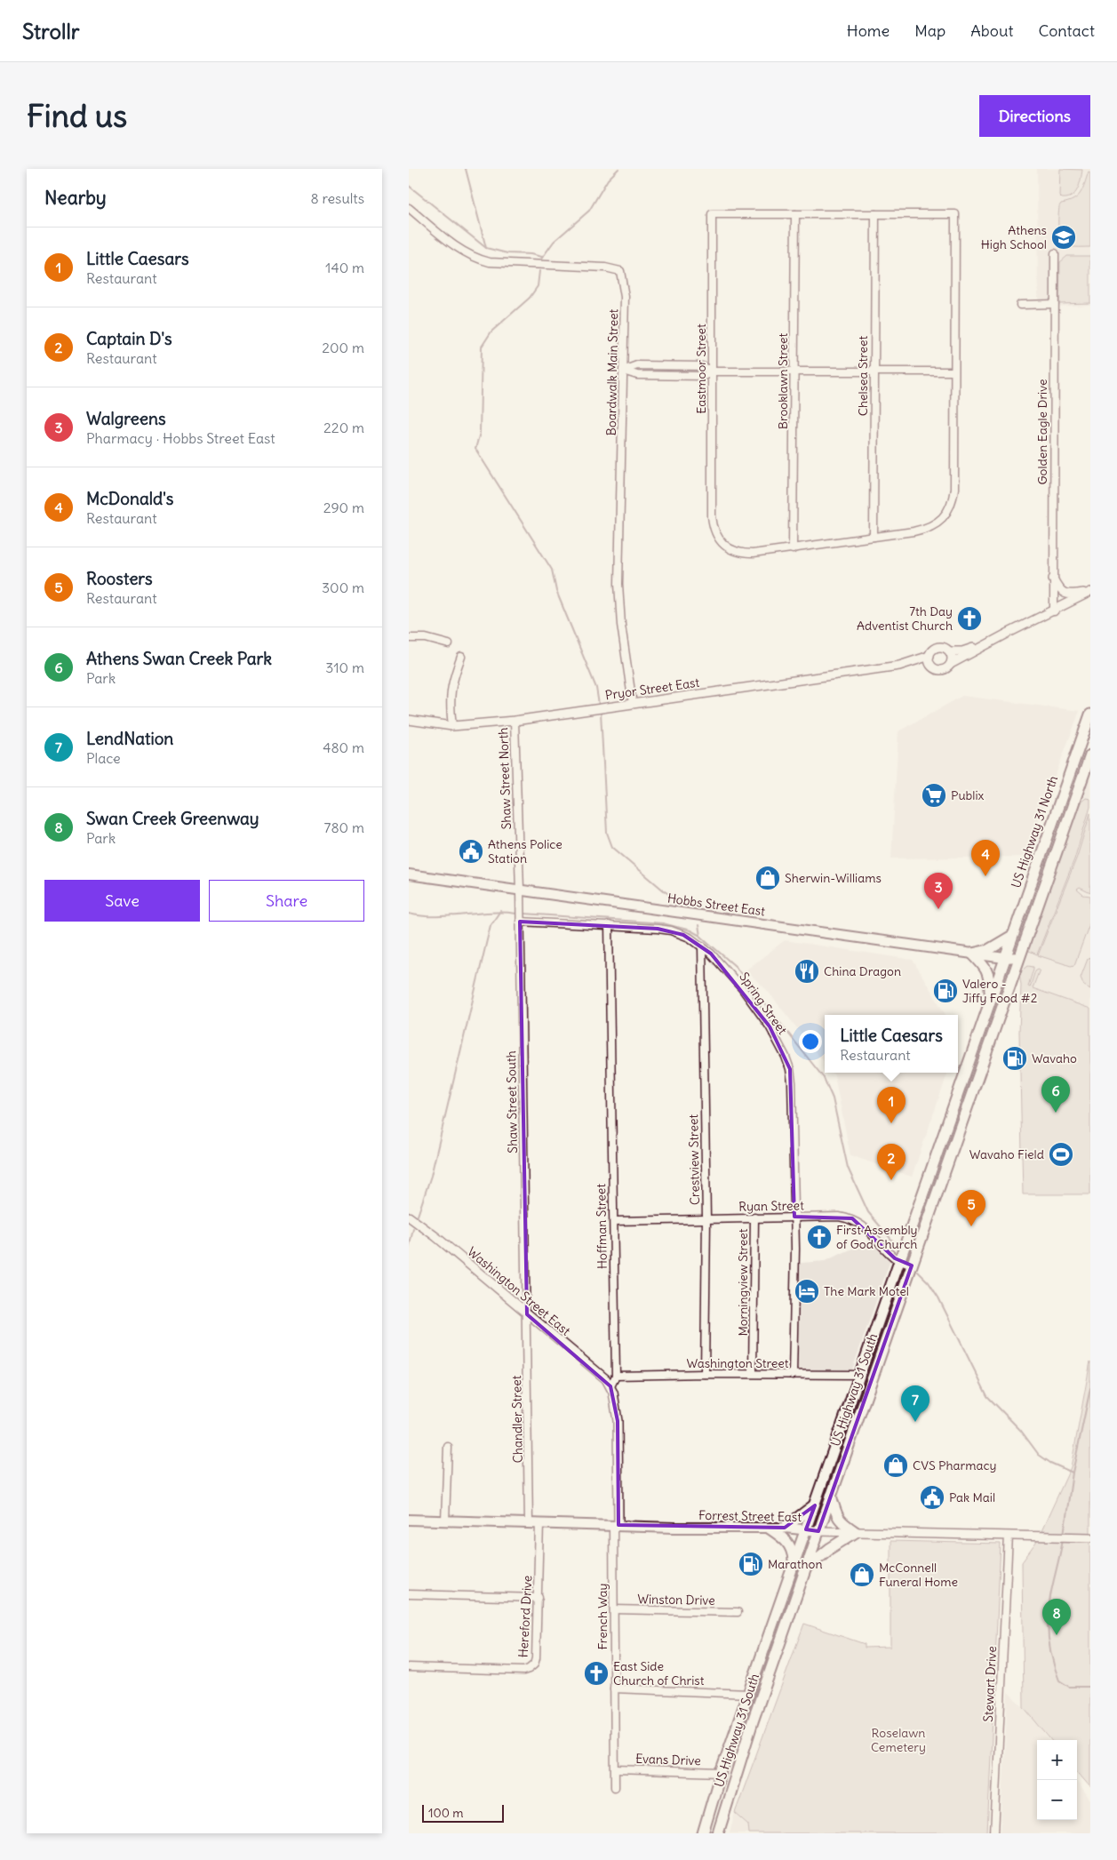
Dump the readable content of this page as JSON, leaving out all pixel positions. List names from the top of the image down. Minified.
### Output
{"streets":{"main road":["US Highway 31 North","Hobbs Street East","US Highway 31 South","Forrest Street East"],"street":["Eastmoor Street","Boardwalk Main Street","Chelsea Street","Brooklawn Street","Golden Eagle Drive","Pryor Street East","Shaw Street North","Spring Street","Shaw Street South","Crestview Street","Ryan Street","Hoffman Street","Morningview Street","Washington Street East","Washington Street","Chandler Street","Winston Drive","Hereford Drive","French Way","Stewart Drive","Evans Drive"]},"crossings":[["Eastmoor Street","Chelsea Street"],["Eastmoor Street","Brooklawn Street"],["Boardwalk Main Street","Pryor Street East"],["Pryor Street East","Shaw Street North"],["Shaw Street North","Hobbs Street East"],["Shaw Street North","Shaw Street South"],["US Highway 31 North","Hobbs Street East"],["US Highway 31 North","US Highway 31 South"],["Hobbs Street East","Shaw Street South"],["Hobbs Street East","US Highway 31 South"],["Spring Street","Shaw Street South"],["Spring Street","Crestview Street"],["Spring Street","Ryan Street"],["Spring Street","Hoffman Street"],["Spring Street","Washington Street"],["Shaw Street South","Washington Street East"],["Shaw Street South","Chandler Street"],["Crestview Street","Ryan Street"],["Crestview Street","Washington Street"],["Ryan Street","Hoffman Street"],["Ryan Street","Morningview Street"],["Ryan Street","US Highway 31 South"],["Hoffman Street","Washington Street East"],["Hoffman Street","Washington Street"],["Morningview Street","Washington Street"],["Washington Street East","Chandler Street"],["Washington Street","US Highway 31 South"],["US Highway 31 South","Forrest Street East"],["US Highway 31 South","Evans Drive"],["Chandler Street","Forrest Street East"],["Forrest Street East","Hereford Drive"],["Forrest Street East","French Way"],["Forrest Street East","Stewart Drive"],["Winston Drive","French Way"],["French Way","Evans Drive"]],"parks":["Roselawn Cemetery"],"places":{"school or university":["Athens High School"],"church":["7th Day Adventist Church","First Assembly of God Church","East Side Church of Christ"],"supermarket":["Publix"],"public building":["Athens Police Station","Pak Mail"],"shop":["Sherwin-Williams","CVS Pharmacy","McConnell Funeral Home"],"restaurant":["China Dragon"],"fuel station":["Valero - Jiffy Food #2","Wavaho","Marathon"],"sports":["Wavaho Field"],"hotel":["The Mark Motel"]},"scale_bar":"100 m","page":{"header":"Strollr","nav":["Home","Map","About","Contact"],"buttons":["Directions",["Save","Share"]],"title":"Find us","heading":["Nearby","8 results"],"list":[{"mark":"1","name":"Little Caesars","note":"Restaurant","value":"140 m"},{"mark":"2","name":"Captain D's","note":"Restaurant","value":"200 m"},{"mark":"3","name":"Walgreens","note":"Pharmacy · Hobbs Street East","value":"220 m"},{"mark":"4","name":"McDonald's","note":"Restaurant","value":"290 m"},{"mark":"5","name":"Roosters","note":"Restaurant","value":"300 m"},{"mark":"6","name":"Athens Swan Creek Park","note":"Park","value":"310 m"},{"mark":"7","name":"LendNation","note":"Place","value":"480 m"},{"mark":"8","name":"Swan Creek Greenway","note":"Park","value":"780 m"}],"pins":["4","3","6","1","2","5","7","8"],"popup":["Little Caesars","Restaurant"],"map_buttons":["+","−"],"scale":"100 m"}}
